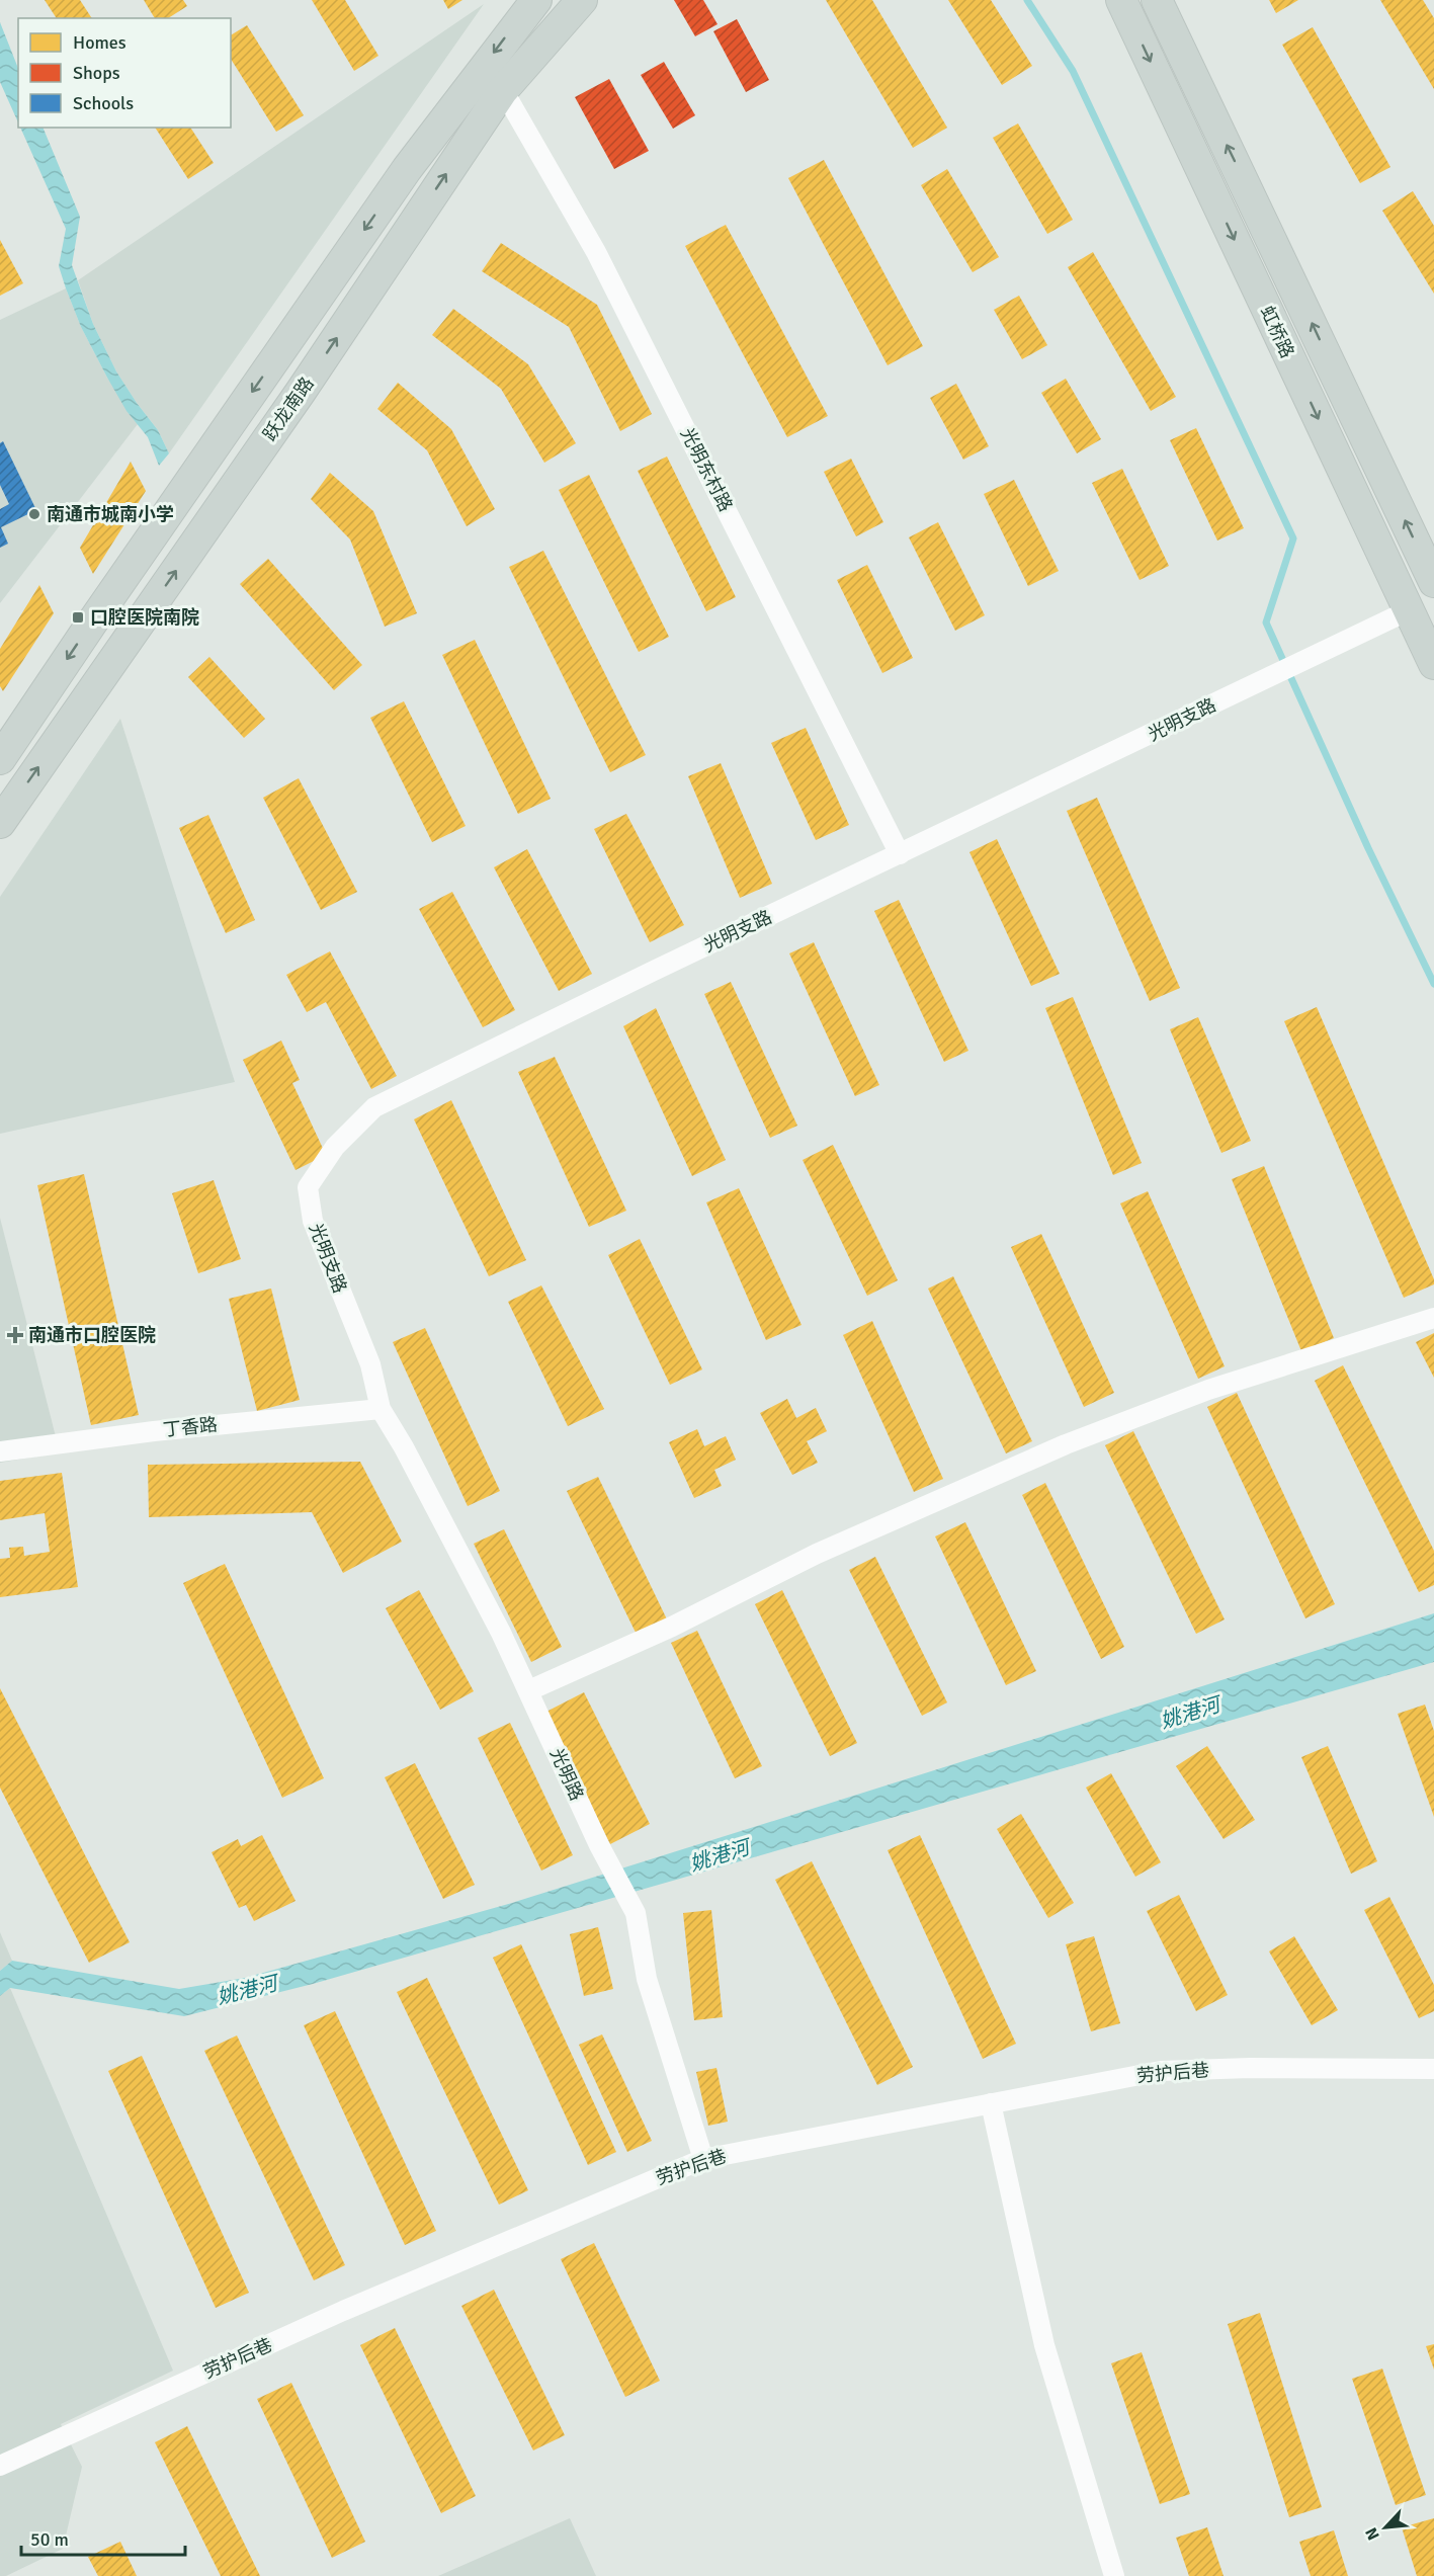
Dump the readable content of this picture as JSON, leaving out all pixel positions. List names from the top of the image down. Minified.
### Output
{"streets":{"main road":["虹桥路","跃龙南路"],"street":["光明东村路","光明支路","丁香路","光明路","劳护后巷"]},"crossings":[["虹桥路","光明支路"],["跃龙南路","光明东村路"],["光明东村路","光明支路"],["光明支路","丁香路"],["光明支路","光明路"],["丁香路","光明路"],["光明路","劳护后巷"]],"water":["姚港河"],"places":{"other":["南通市城南小学"],"transit":["口腔医院南院"],"health":["南通市口腔医院"]},"legend":["Homes","Shops","Schools"],"scale_bar":"50 m","north":"bottom left"}
